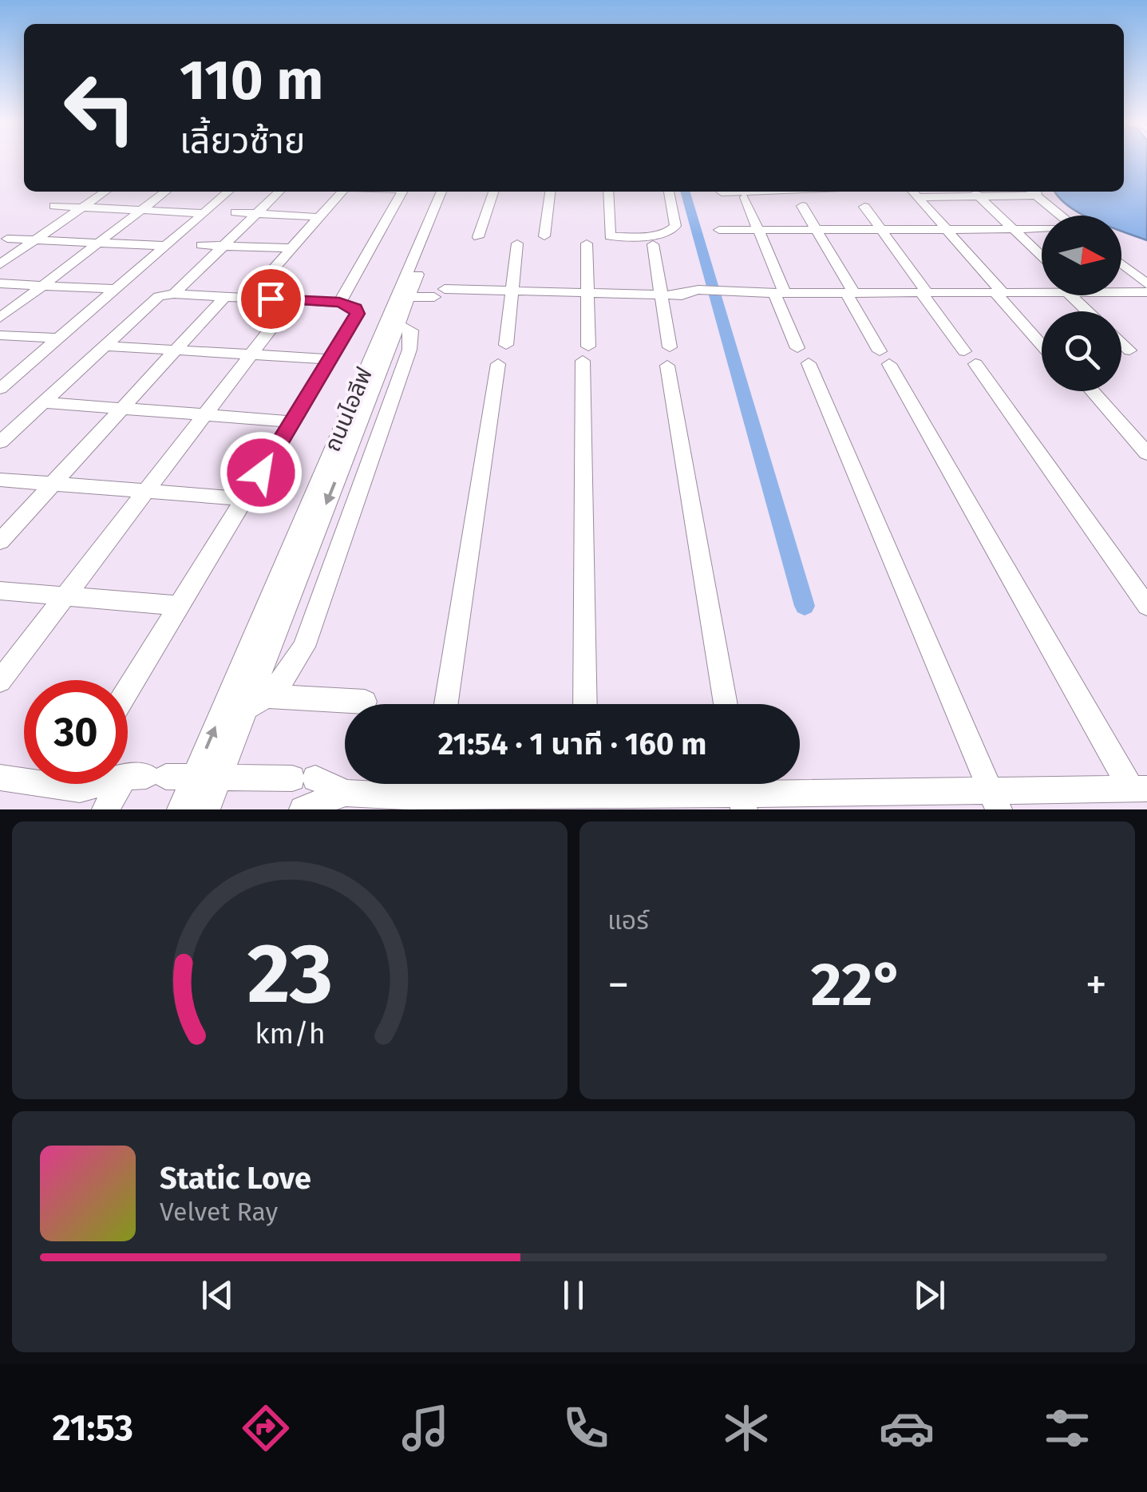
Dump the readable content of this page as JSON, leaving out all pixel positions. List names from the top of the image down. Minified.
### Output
{"streets":{"street":["ถนนไอลีฟ"]},"north":"right","page":{"turn":["110 m","เลี้ยวซ้าย"],"limit":"30","trip":"21:54 · 1 นาที · 160 m","tile":"แอร์","heat":["−","22°","+"],"song":["Static Love","Velvet Ray"],"tabs":"21:53","gauge":["23","km/h"]}}
